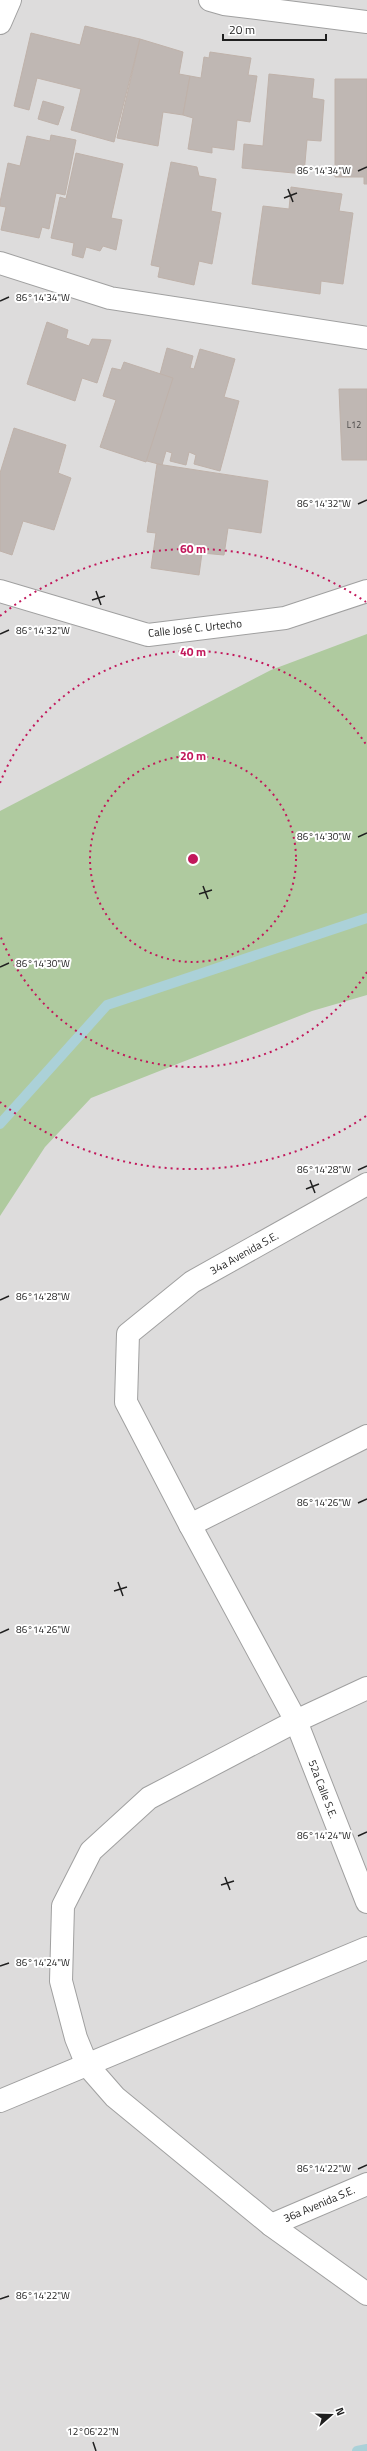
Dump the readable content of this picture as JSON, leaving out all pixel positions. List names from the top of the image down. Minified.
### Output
{"streets":{"street":["Calle José C. Urtecho","34a Avenida S.E.","52a Calle S.E.","36a Avenida S.E."]},"crossings":[["34a Avenida S.E.","52a Calle S.E."]],"house_numbers":["L12"],"scale_bar":"20 m","north":"right","coordinates":["86°14'34\"W","86°14'32\"W","86°14'30\"W","86°14'28\"W","86°14'26\"W","86°14'24\"W","86°14'22\"W","12°06'22\"N"],"rings":["60 m","40 m","20 m"]}
